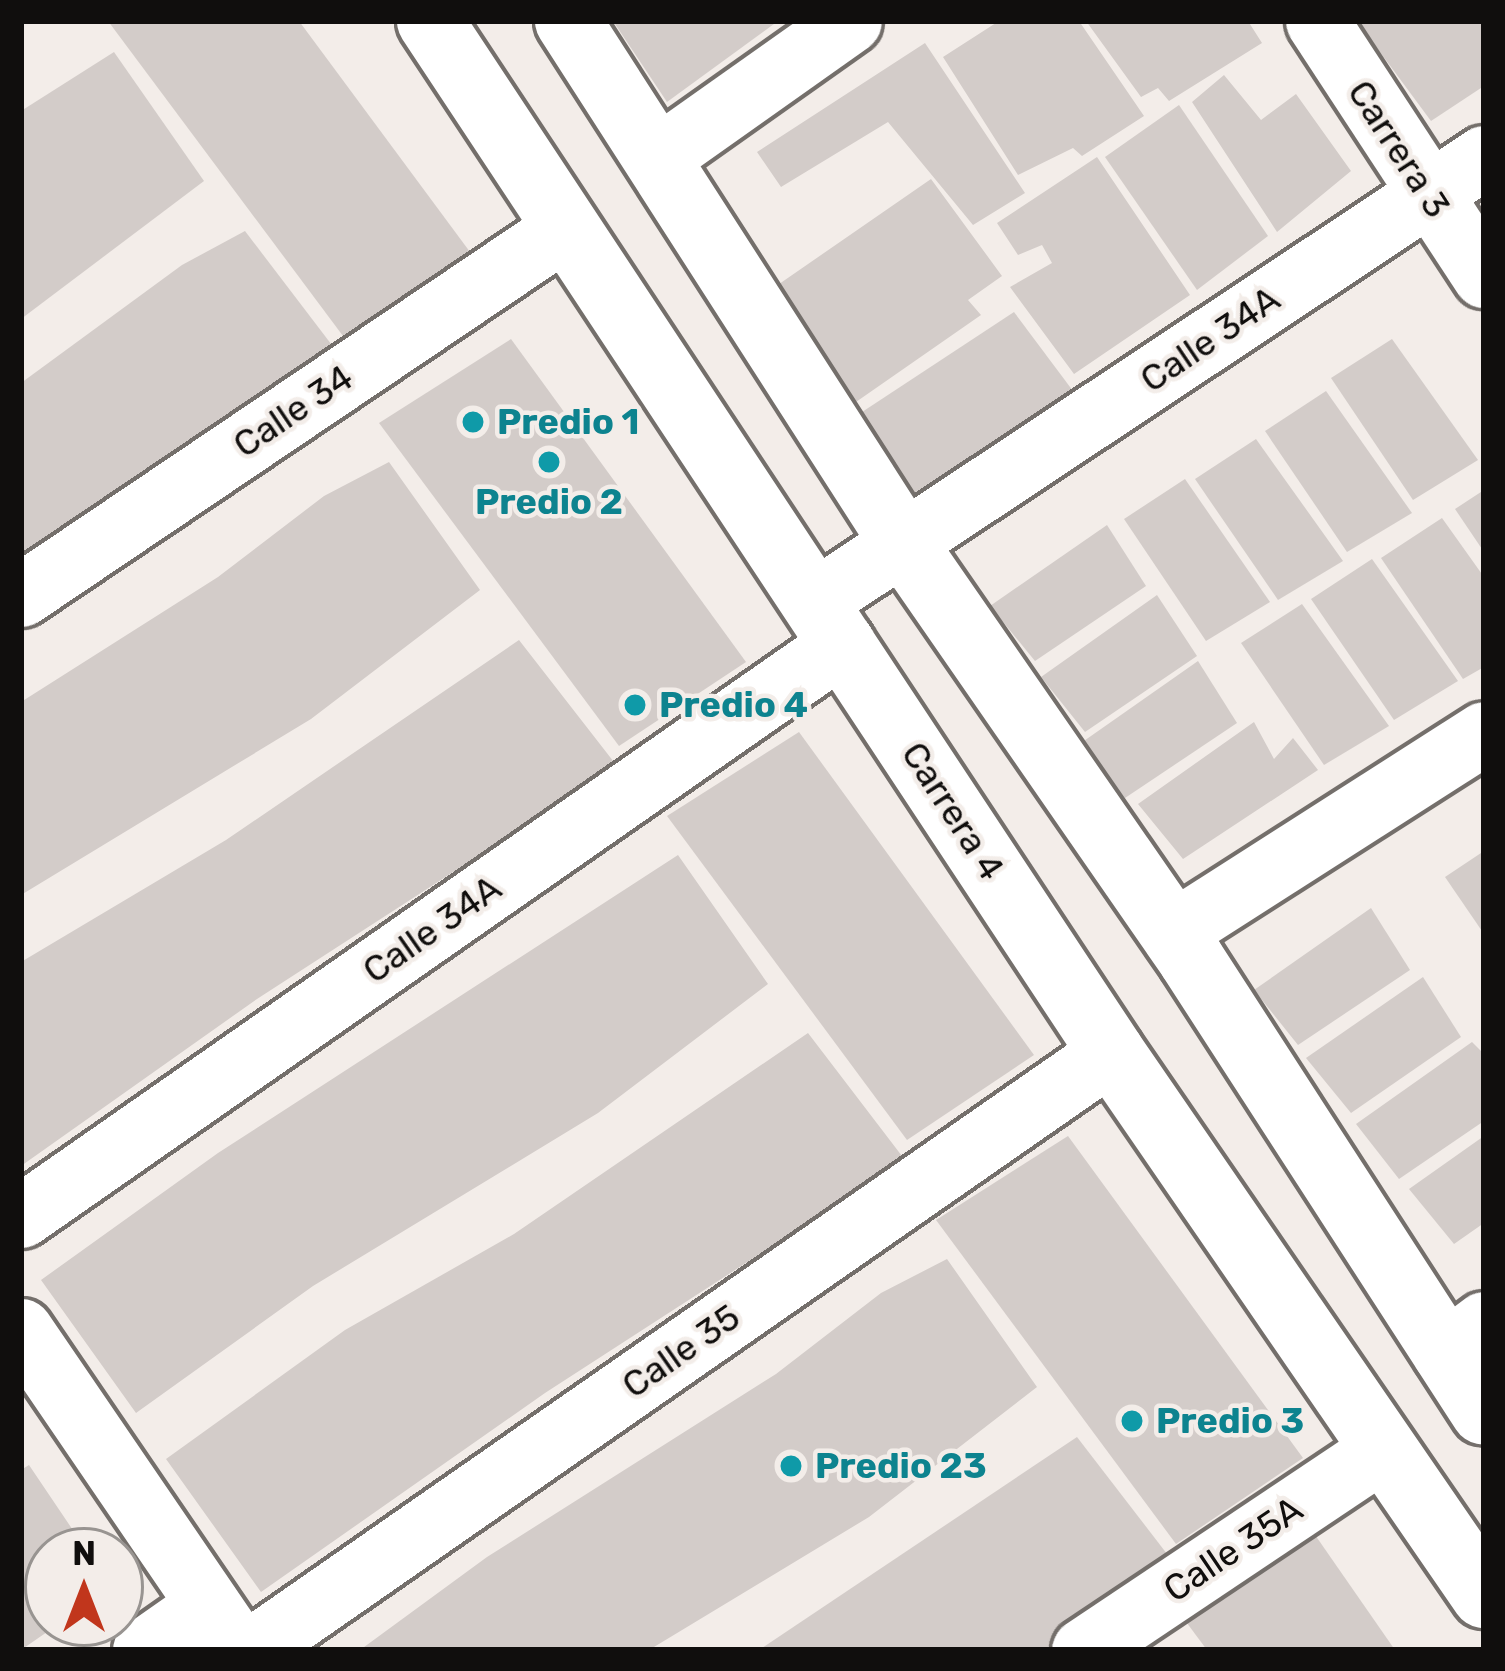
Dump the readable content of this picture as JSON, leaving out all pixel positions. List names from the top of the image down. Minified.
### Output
{"streets":{"main road":["Carrera 4"],"street":["Carrera 3","Calle 34A","Calle 34","Calle 35","Calle 35A"]},"crossings":[["Carrera 3","Calle 34A"],["Calle 34A","Carrera 4"],["Calle 34","Carrera 4"],["Carrera 4","Calle 35"],["Carrera 4","Calle 35A"]],"places":["Predio 1","Predio 2","Predio 4","Predio 3","Predio 23"],"north":"top"}
